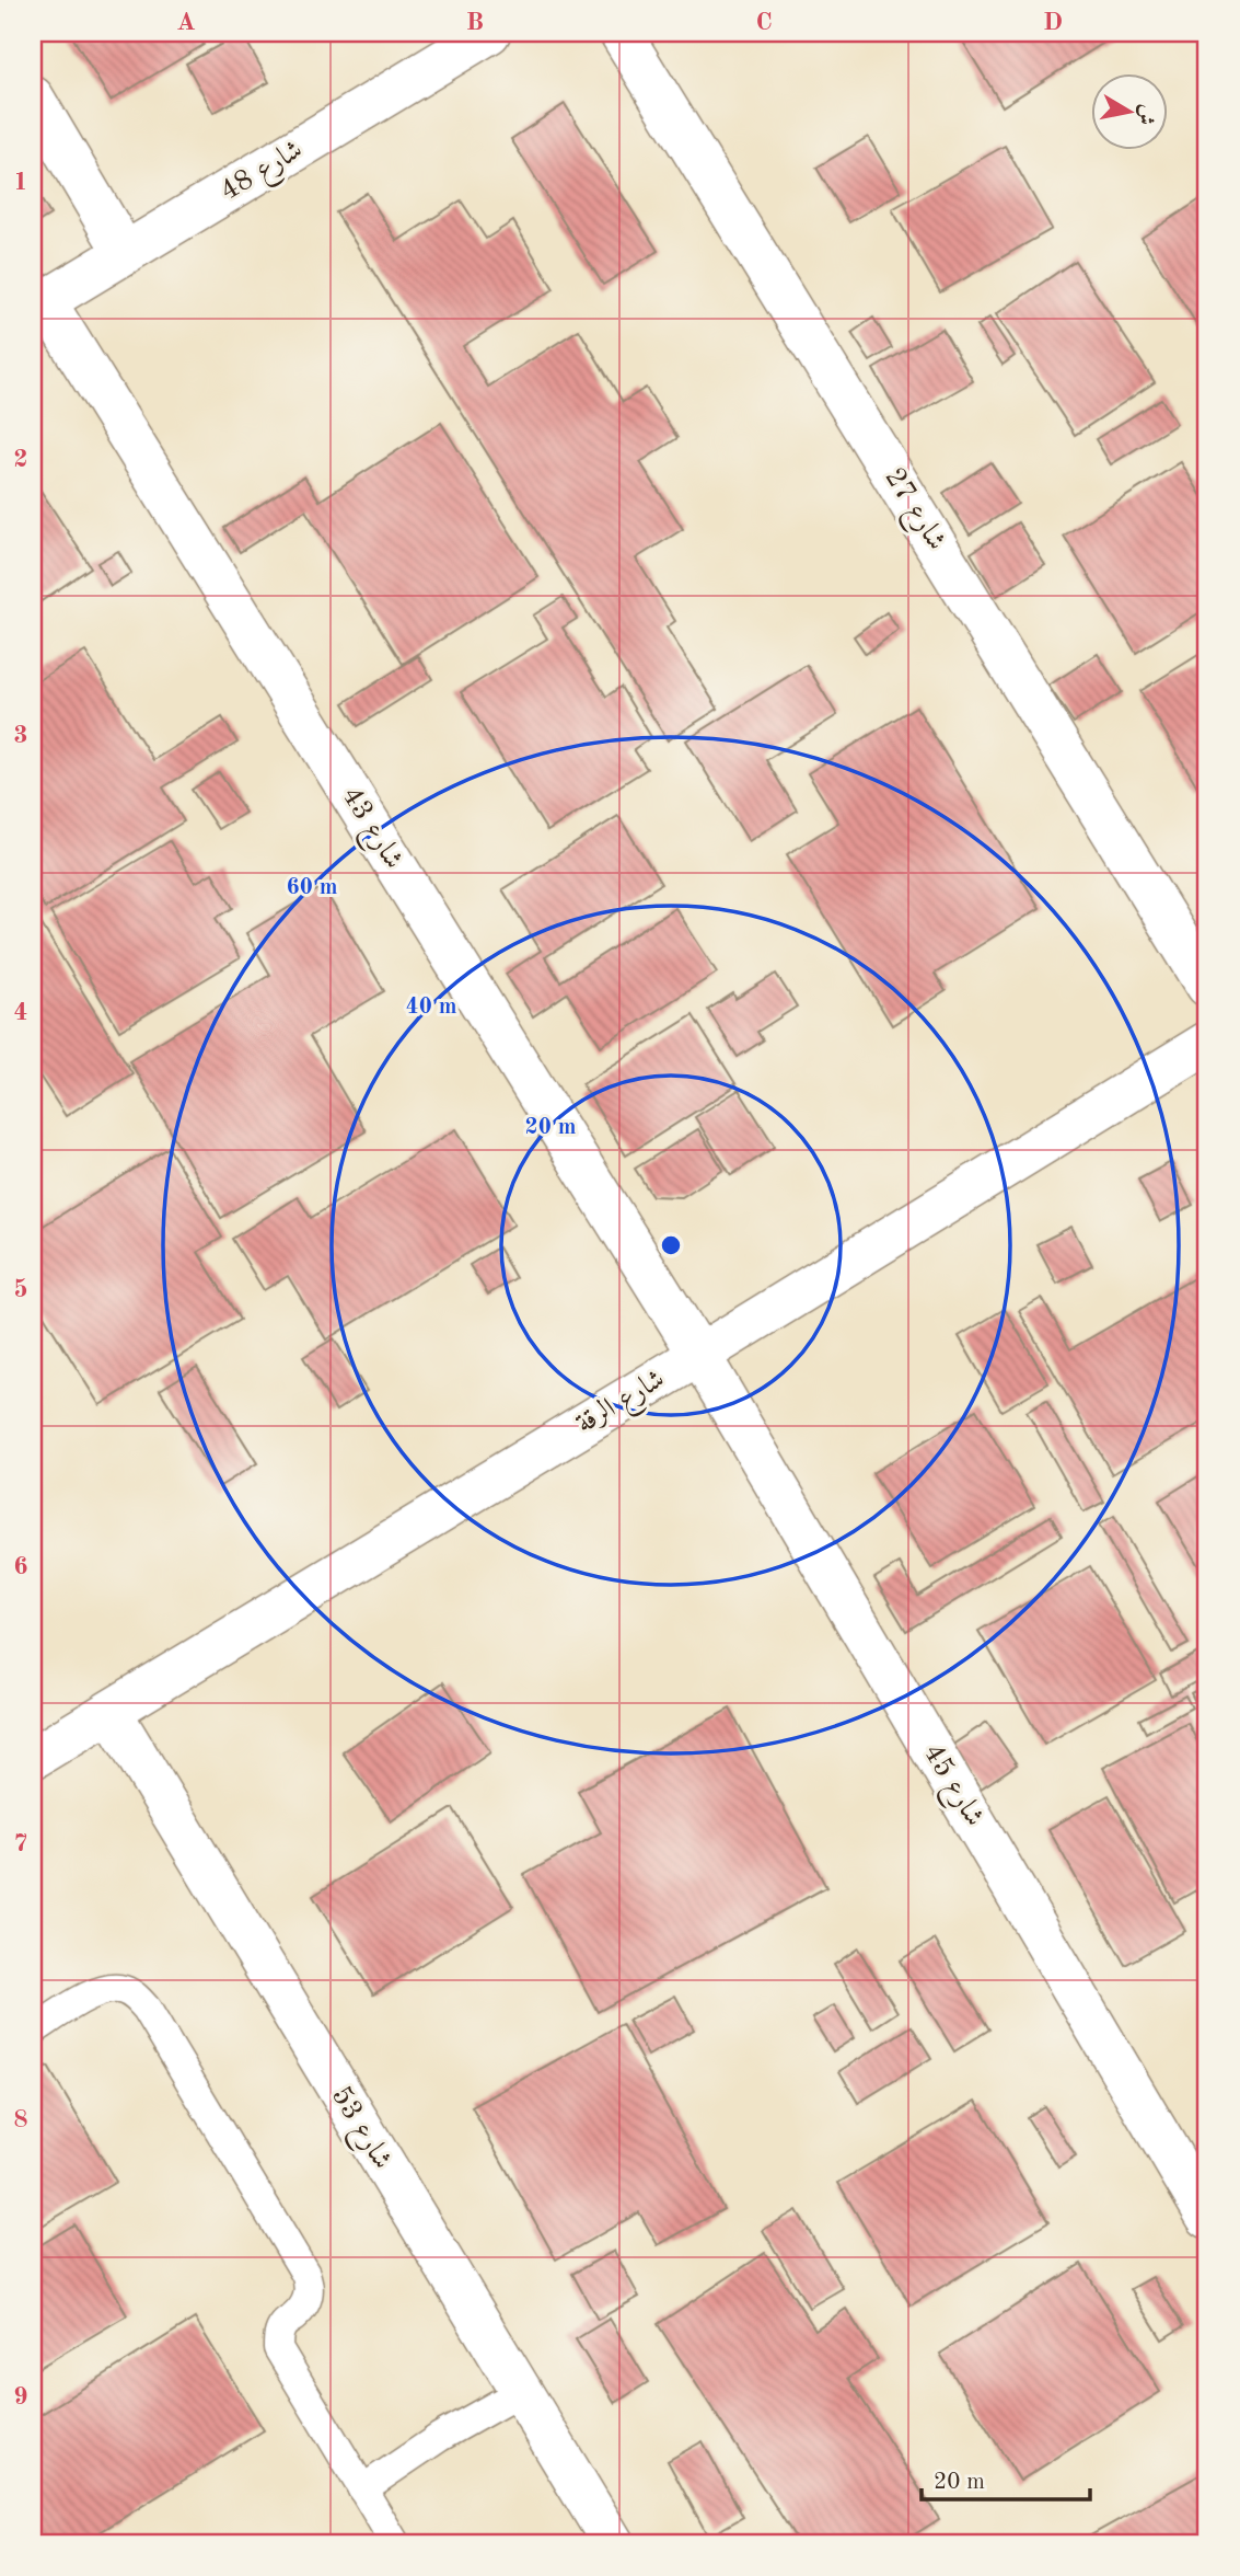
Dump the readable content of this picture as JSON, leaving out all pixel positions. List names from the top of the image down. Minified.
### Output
{"streets":{"street":["شارع 48","شارع 27","شارع 43","شارع الرقة","شارع 45","شارع 53"]},"crossings":[["شارع 48","شارع 43"],["شارع 43","شارع الرقة"],["شارع 43","شارع 45"],["شارع الرقة","شارع 45"],["شارع الرقة","شارع 53"]],"scale_bar":"20 m","north":"right","grid":{"columns":["A","B","C","D"],"rows":["1","2","3","4","5","6","7","8","9"]},"rings":["60 m","40 m","20 m"]}
